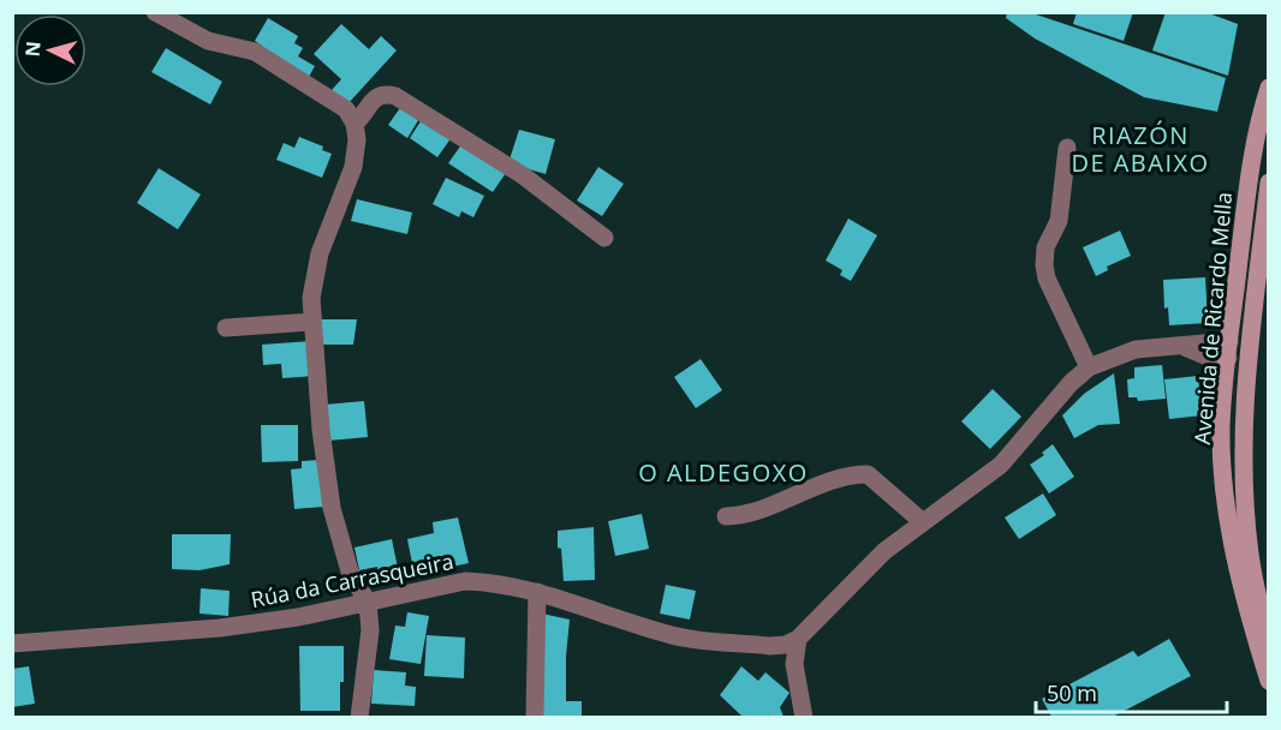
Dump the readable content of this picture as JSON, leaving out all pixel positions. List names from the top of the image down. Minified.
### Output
{"streets":{"main road":["Avenida de Ricardo Mella"],"street":["Rúa da Carrasqueira"]},"districts":["RIAZÓN DE ABAIXO","O ALDEGOXO"],"scale_bar":"50 m","north":"left"}
